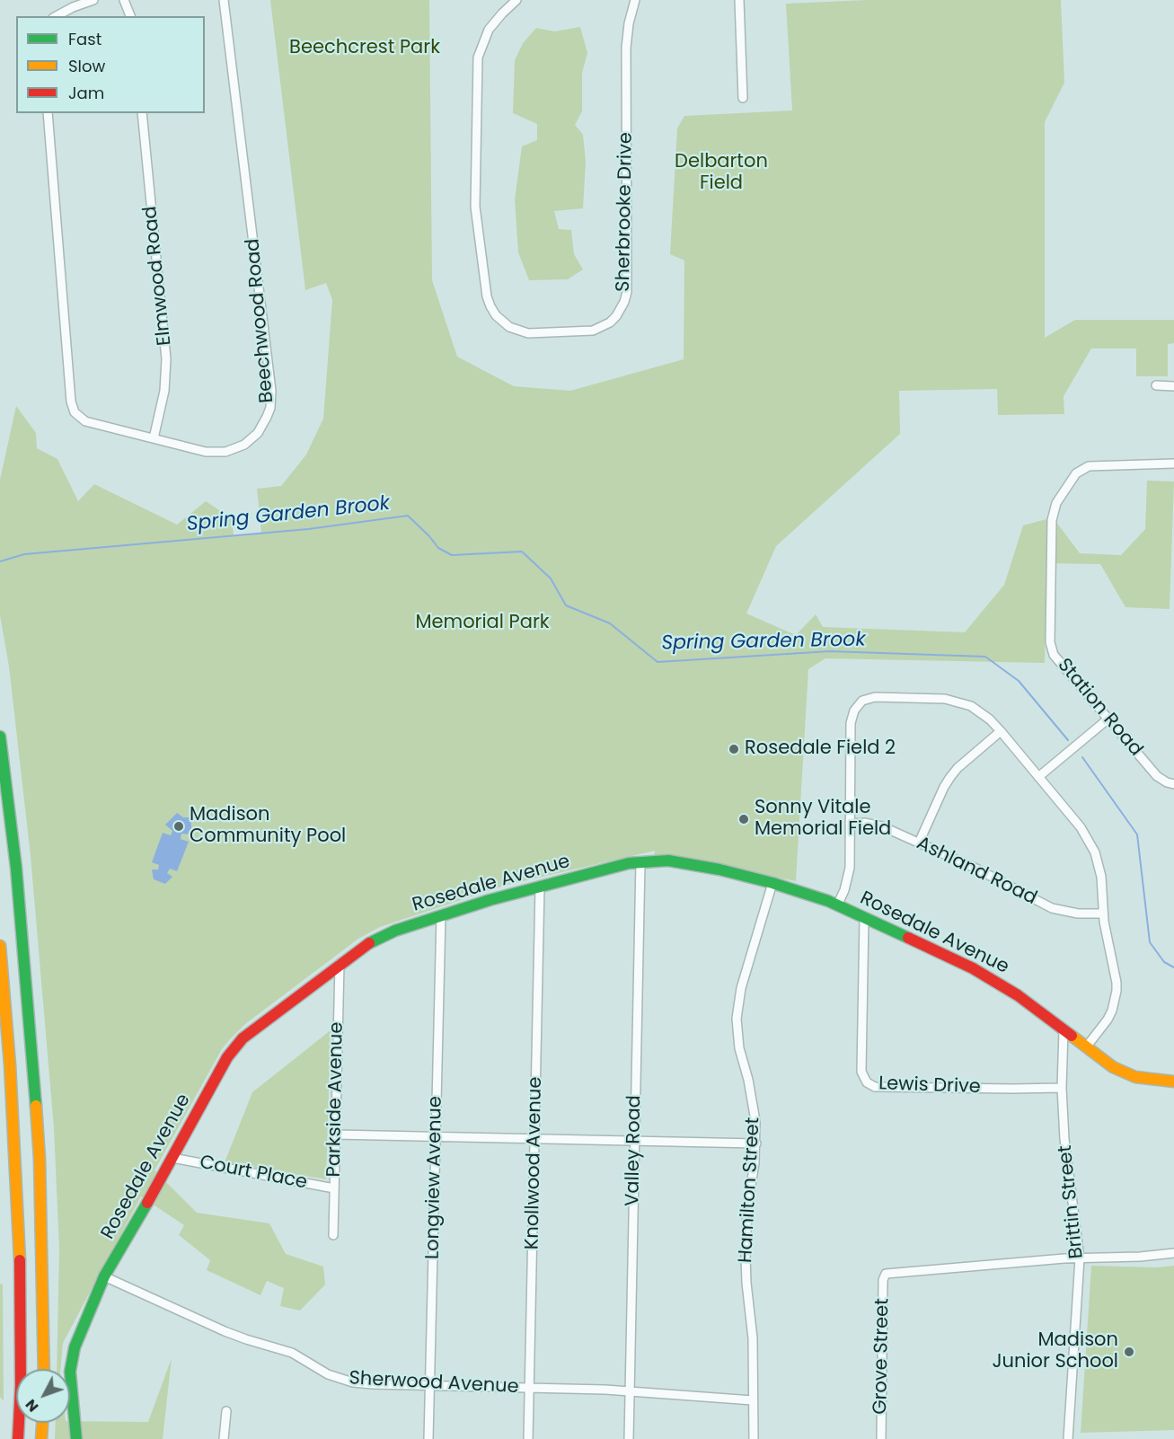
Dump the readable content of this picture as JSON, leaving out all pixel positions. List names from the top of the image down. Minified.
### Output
{"streets":{"main road":["Rosedale Avenue"],"street":["Sherbrooke Drive","Elmwood Road","Beechwood Road","Station Road","Ashland Road","Lewis Drive","Parkside Avenue","Valley Road","Knollwood Avenue","Court Place","Longview Avenue","Hamilton Street","Brittin Street","Grove Street","Sherwood Avenue"]},"crossings":[["Elmwood Road","Beechwood Road"],["Rosedale Avenue","Lewis Drive"],["Rosedale Avenue","Parkside Avenue"],["Rosedale Avenue","Valley Road"],["Rosedale Avenue","Knollwood Avenue"],["Rosedale Avenue","Court Place"],["Rosedale Avenue","Longview Avenue"],["Rosedale Avenue","Hamilton Street"],["Rosedale Avenue","Brittin Street"],["Rosedale Avenue","Sherwood Avenue"],["Lewis Drive","Brittin Street"],["Parkside Avenue","Court Place"],["Valley Road","Sherwood Avenue"],["Knollwood Avenue","Sherwood Avenue"],["Longview Avenue","Sherwood Avenue"],["Hamilton Street","Sherwood Avenue"],["Brittin Street","Grove Street"]],"water":["Spring Garden Brook"],"parks":["Beechcrest Park","Delbarton Field","Memorial Park"],"places":["Rosedale Field 2","Sonny Vitale Memorial Field","Madison Community Pool","Madison Junior School"],"legend":["Fast","Slow","Jam"],"north":"bottom left"}
